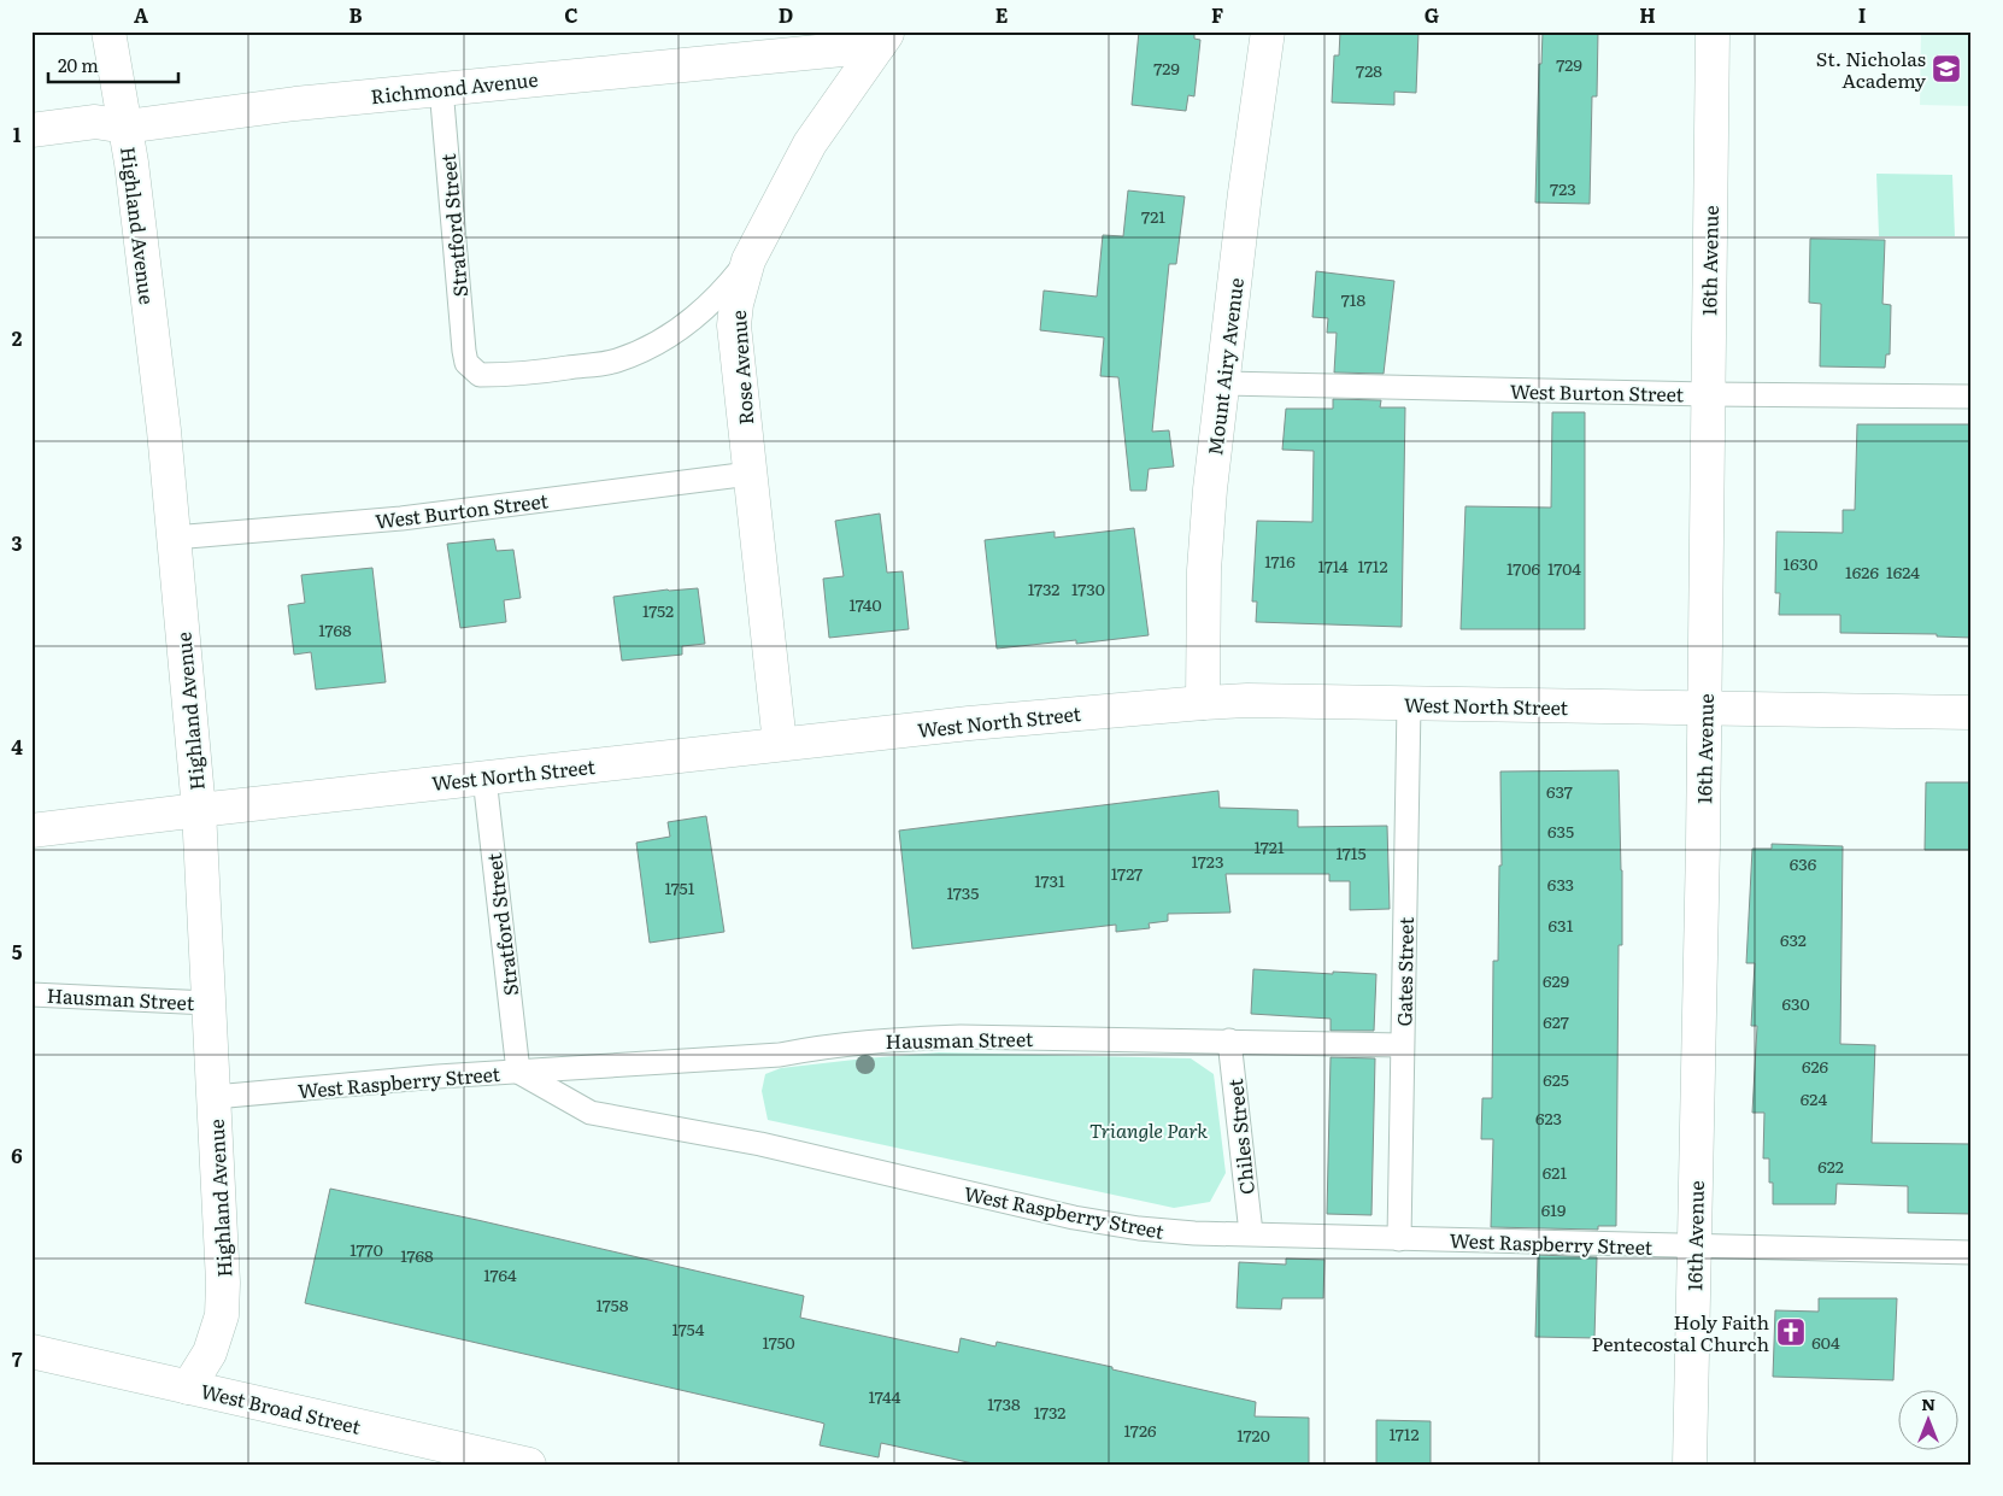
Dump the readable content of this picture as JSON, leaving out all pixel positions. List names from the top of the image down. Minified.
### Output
{"streets":{"street":["Richmond Avenue","Highland Avenue","16th Avenue","Mount Airy Avenue","Rose Avenue","West North Street","West Broad Street"],"lane":["Stratford Street","West Burton Street","Gates Street","Hausman Street","West Raspberry Street","Chiles Street"]},"crossings":[["Richmond Avenue","Highland Avenue"],["Richmond Avenue","Stratford Street"],["Richmond Avenue","Rose Avenue"],["Highland Avenue","West Burton Street"],["Highland Avenue","West North Street"],["Highland Avenue","Hausman Street"],["Highland Avenue","West Raspberry Street"],["Highland Avenue","West Broad Street"],["Stratford Street","Rose Avenue"],["Stratford Street","West North Street"],["Stratford Street","Hausman Street"],["Stratford Street","West Raspberry Street"],["16th Avenue","West Burton Street"],["16th Avenue","West North Street"],["16th Avenue","West Raspberry Street"],["Mount Airy Avenue","West Burton Street"],["Mount Airy Avenue","West North Street"],["Rose Avenue","West Burton Street"],["Rose Avenue","West North Street"],["West North Street","Gates Street"],["Gates Street","Hausman Street"],["Gates Street","West Raspberry Street"],["Hausman Street","West Raspberry Street"],["Hausman Street","Chiles Street"],["West Raspberry Street","Chiles Street"]],"parks":["Triangle Park"],"places":{"school or university":["St. Nicholas Academy"],"church":["Holy Faith Pentecostal Church"]},"house_numbers":["729","729","728","723","721","718","1716","1630","1714","1712","1706","1704","1626","1624","1732","1730","1740","1752","1768","637","635","1721","1715","1723","636","1727","1731","633","1751","1735","631","632","629","630","627","626","625","624","623","622","621","619","1770","1768","1764","1758","1754","1750","604","1744","1738","1732","1726","1712","1720"],"scale_bar":"20 m","north":"top","grid":{"columns":["A","B","C","D","E","F","G","H","I"],"rows":["1","2","3","4","5","6","7"]}}
